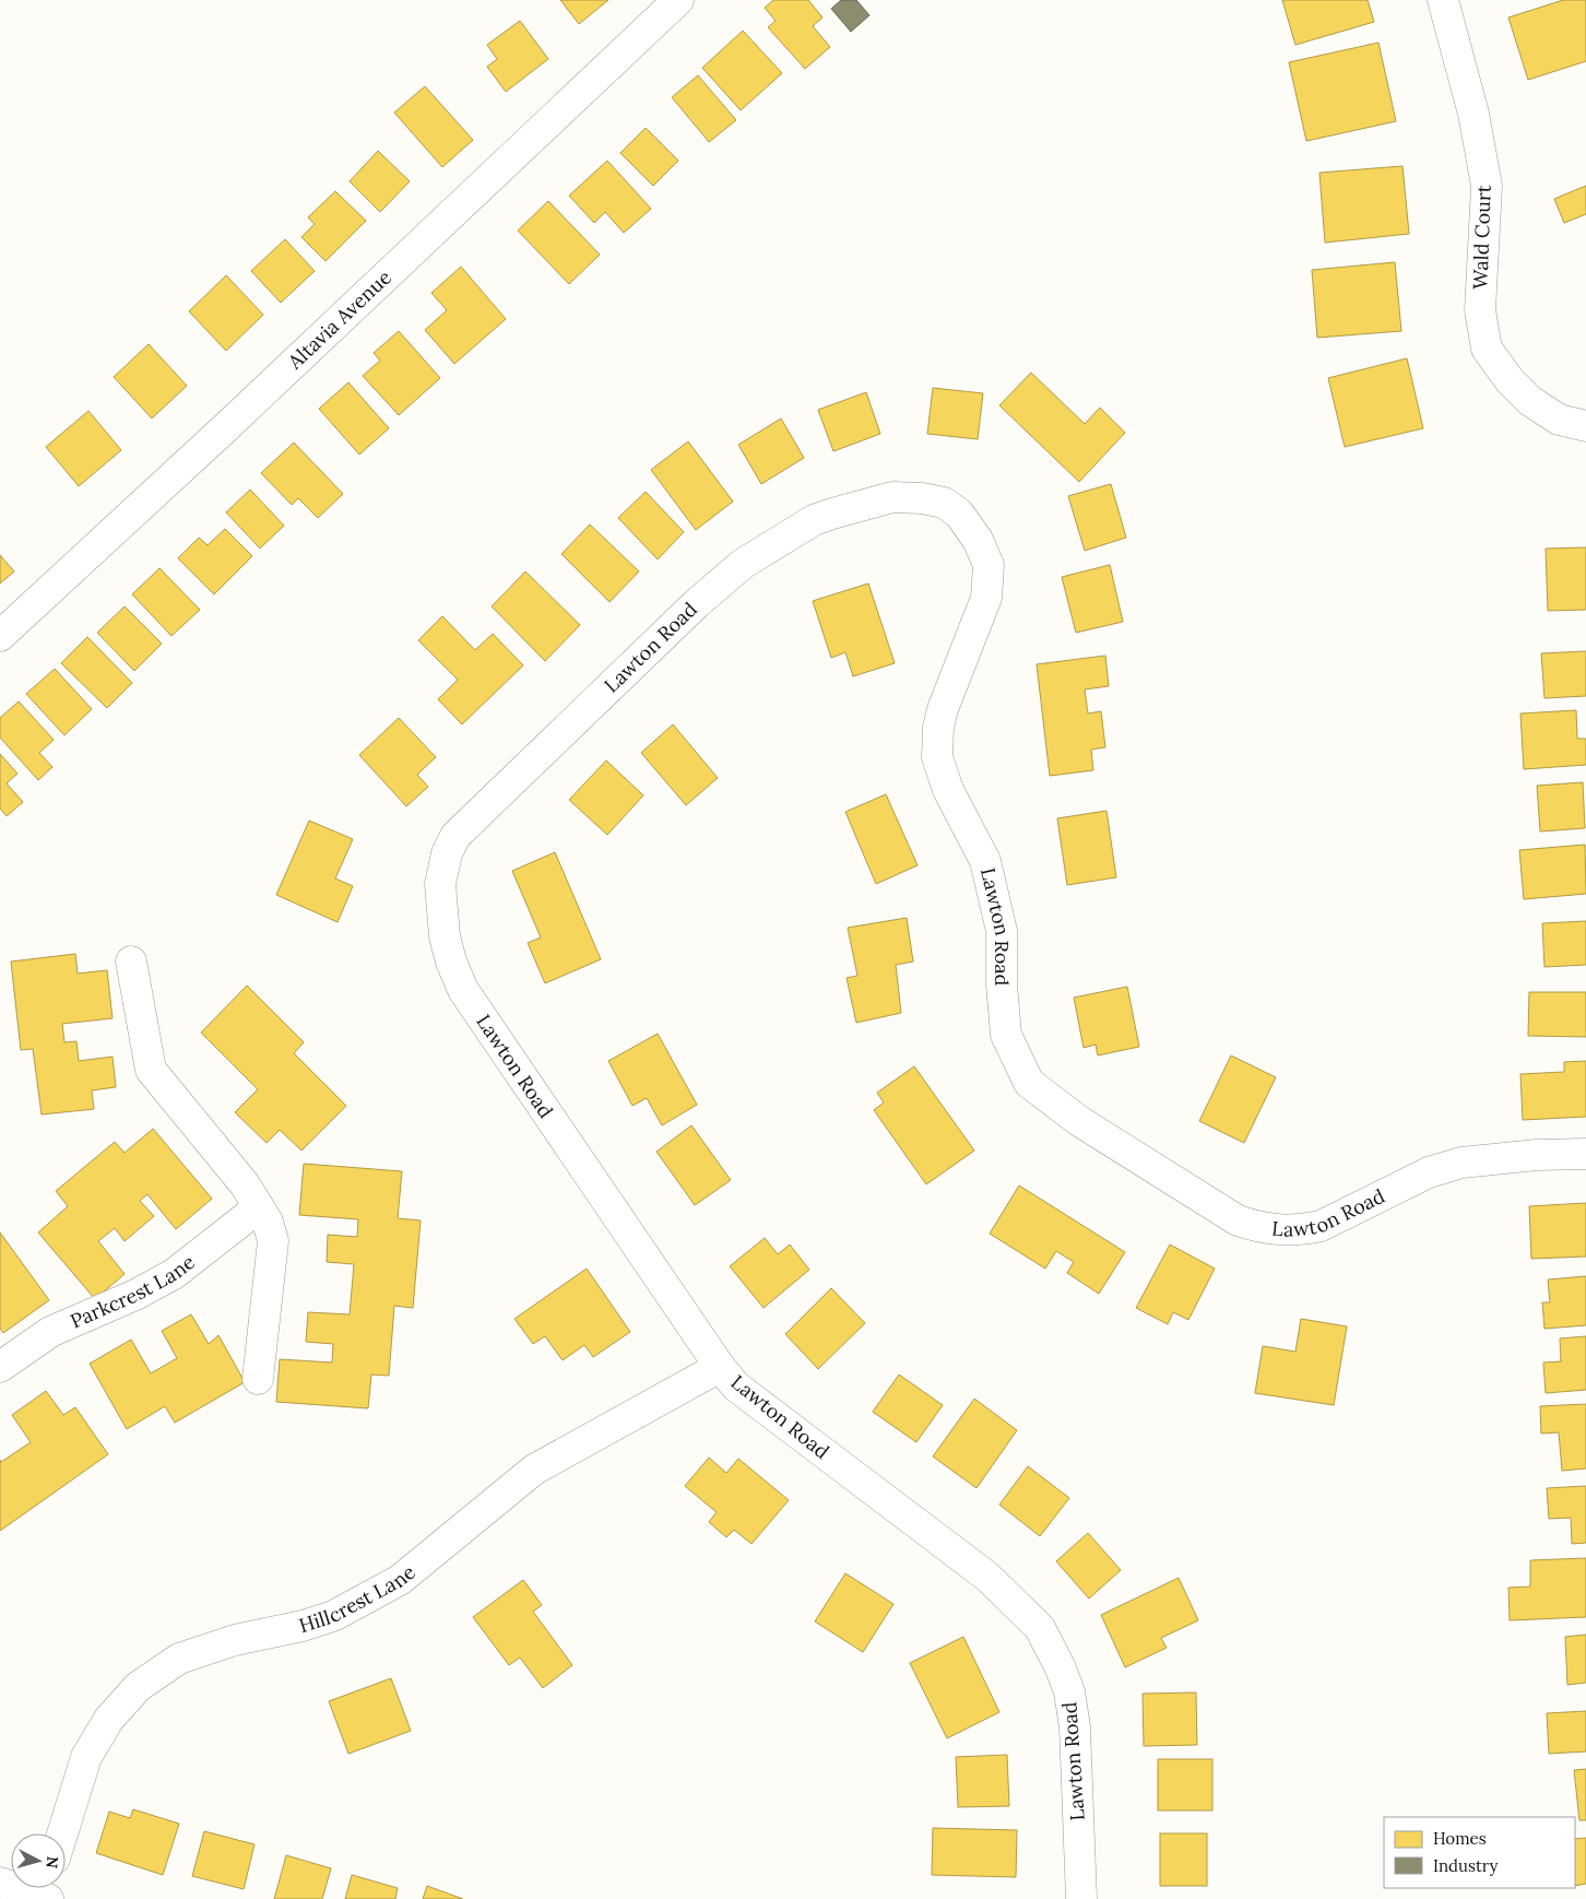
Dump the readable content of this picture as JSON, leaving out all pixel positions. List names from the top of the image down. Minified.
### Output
{"streets":{"street":["Wald Court","Altavia Avenue","Lawton Road","Parkcrest Lane","Hillcrest Lane"]},"crossings":[["Lawton Road","Hillcrest Lane"]],"legend":["Homes","Industry"],"north":"right"}
